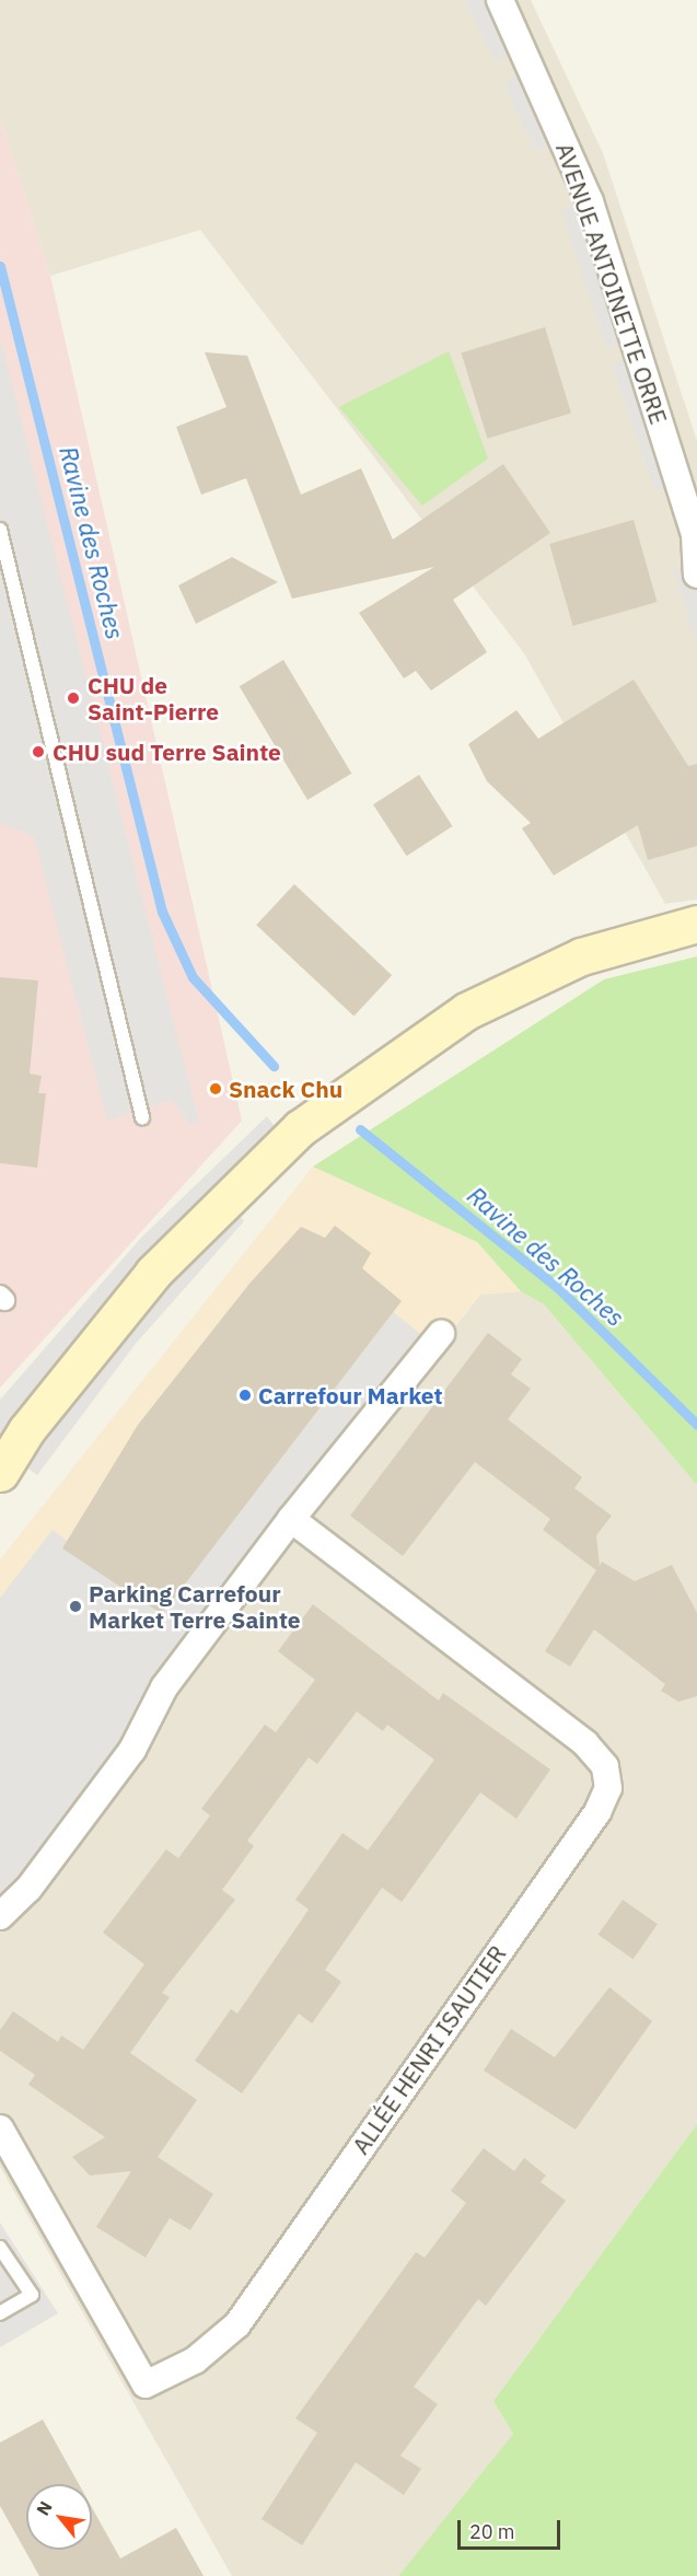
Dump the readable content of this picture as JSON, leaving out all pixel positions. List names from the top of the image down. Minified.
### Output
{"streets":{"street":["AVENUE ANTOINETTE ORRE","ALLÉE HENRI ISAUTIER"]},"water":["Ravine des Roches"],"places":["CHU de Saint-Pierre","CHU sud Terre Sainte","Snack Chu","Carrefour Market","Parking Carrefour Market Terre Sainte"],"scale_bar":"20 m","north":"top left"}
